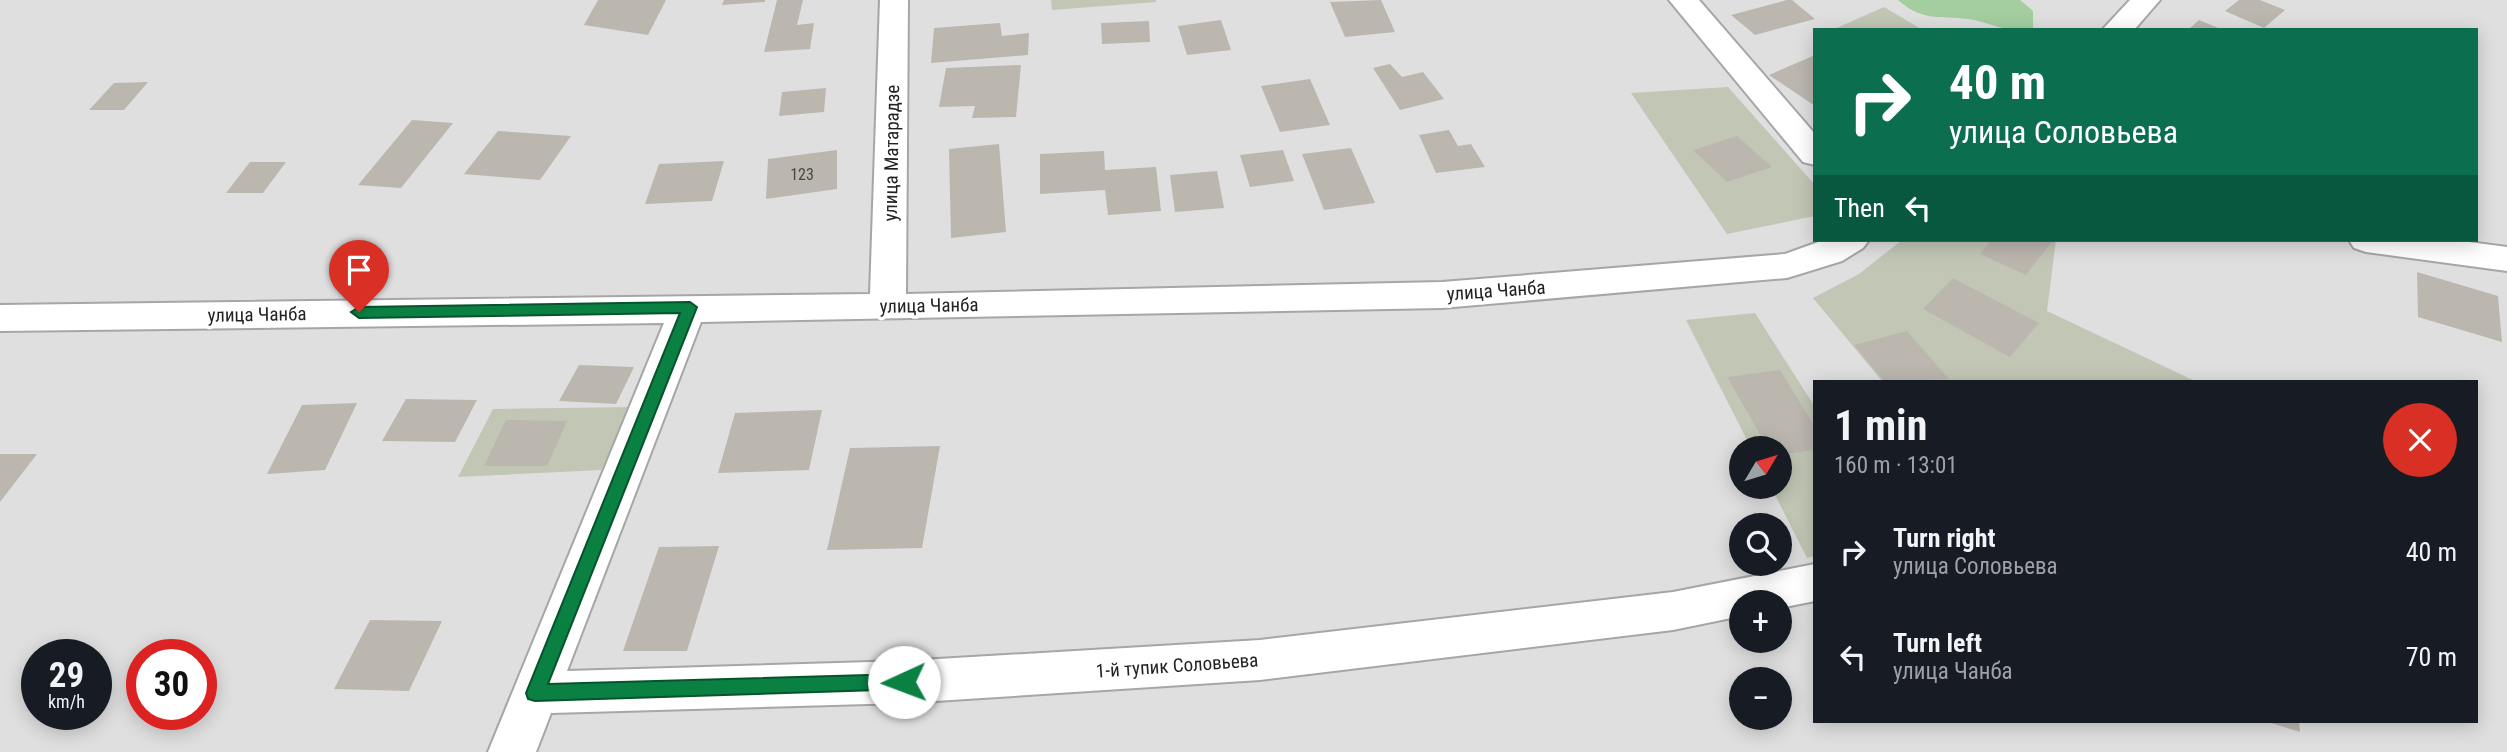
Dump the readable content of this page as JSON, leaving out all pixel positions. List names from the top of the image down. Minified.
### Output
{"streets":{"street":["улица Матарадзе","улица Чанба","1-й тупик Соловьева"]},"crossings":[["улица Матарадзе","улица Чанба"]],"house_numbers":["123"],"north":"top right","page":{"turn":["40 m","улица Соловьева"],"then":"Then","heading":["1 min","160 m · 13:01"],"map_buttons":["+","−"],"list":[{"name":"Turn right","note":"улица Соловьева","value":"40 m"},{"name":"Turn left","note":"улица Чанба","value":"70 m"}],"speed":"29 km/h","limit":"30"}}
